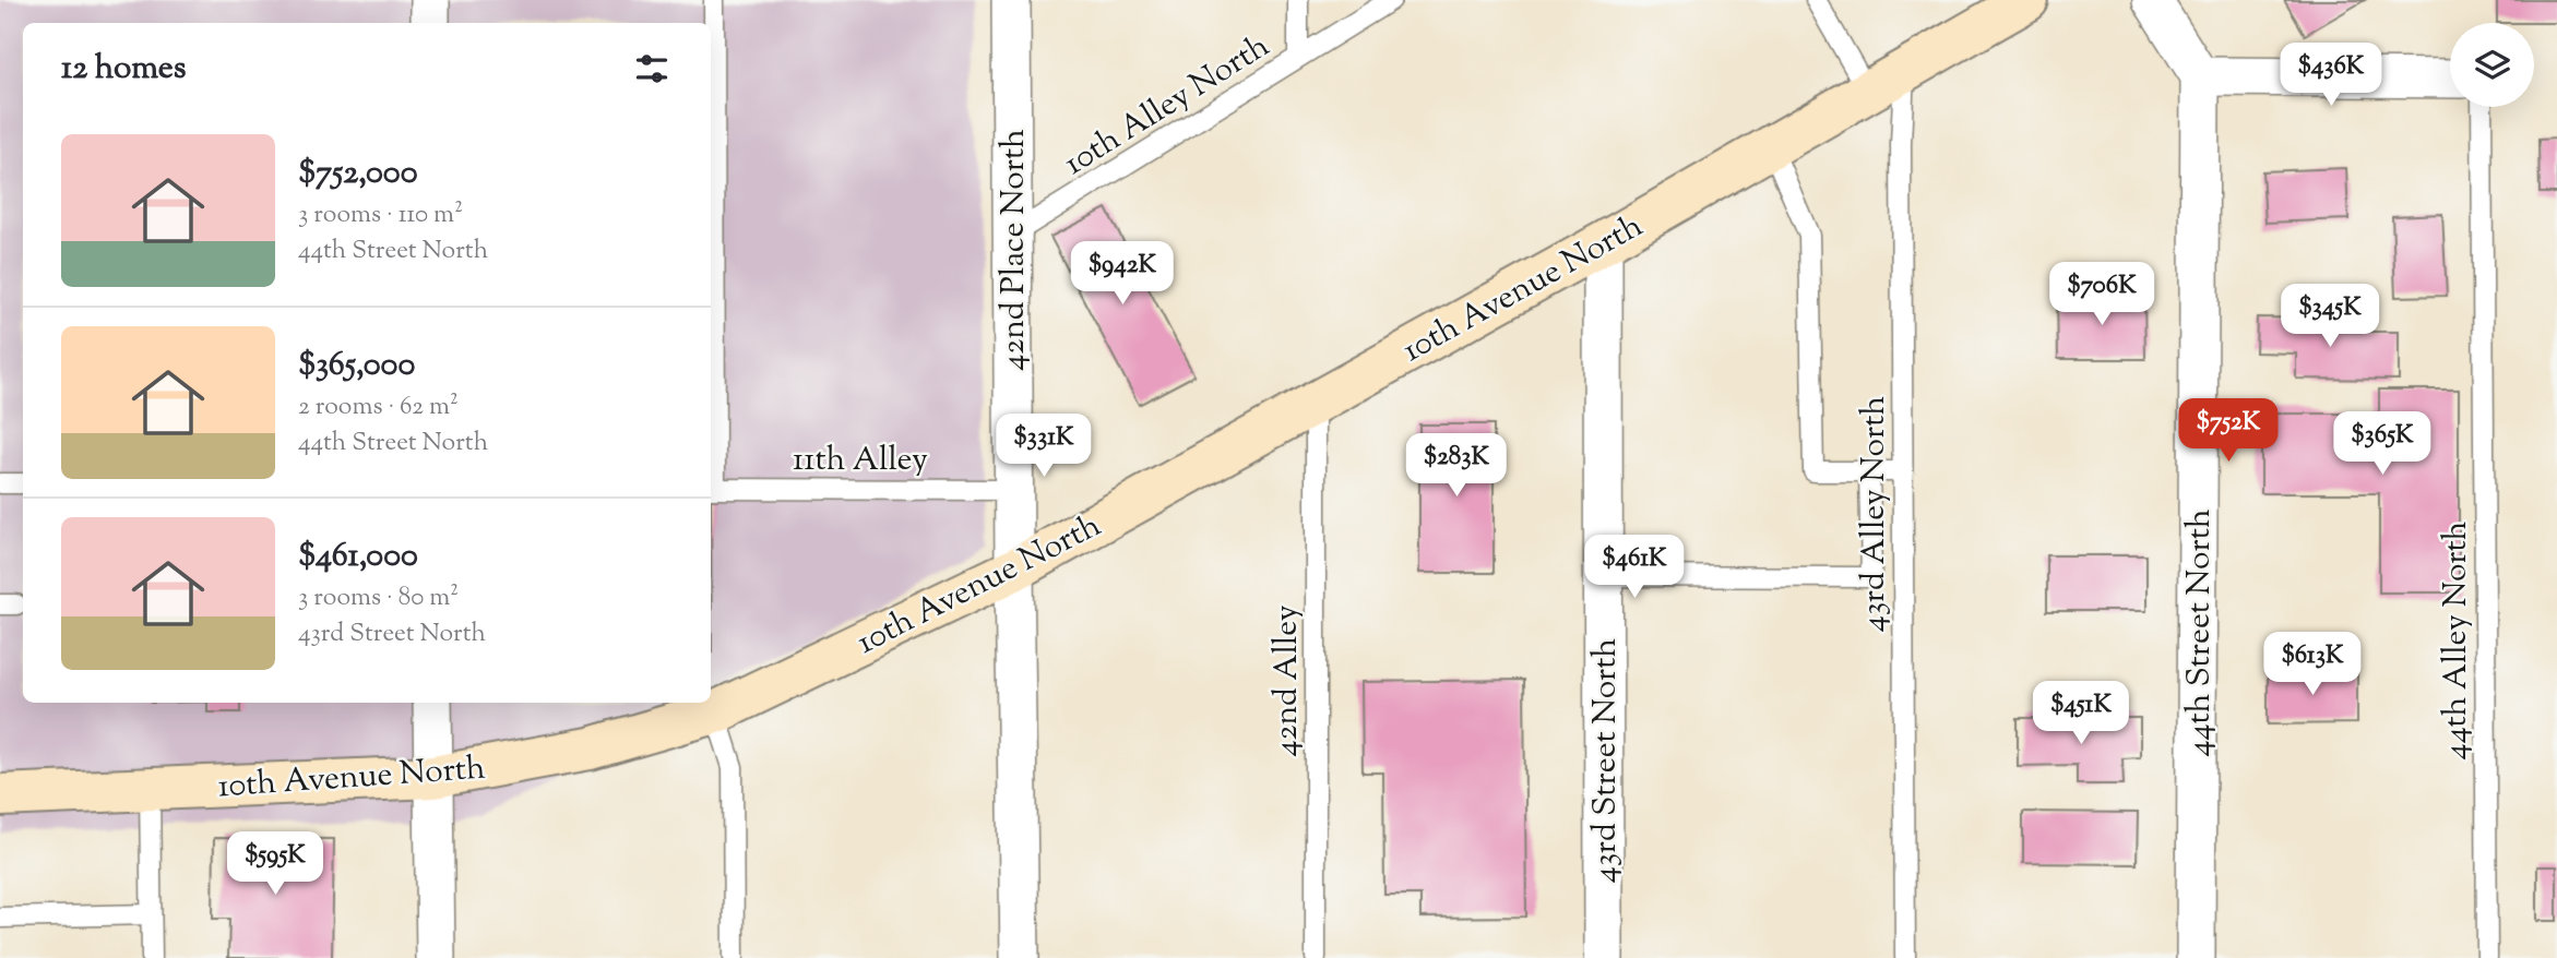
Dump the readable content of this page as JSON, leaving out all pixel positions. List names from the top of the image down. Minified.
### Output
{"streets":{"street":["42nd Place North","10th Avenue North","44th Street North","43rd Street North"],"lane":["10th Alley North","11th Alley","43rd Alley North","44th Alley North","42nd Alley"]},"crossings":[["10th Alley North","42nd Place North"],["42nd Place North","10th Avenue North"],["42nd Place North","11th Alley"],["10th Avenue North","43rd Alley North"],["10th Avenue North","42nd Alley"],["10th Avenue North","43rd Street North"]],"page":{"heading":"12 homes","price":["$436K","$942K","$706K","$345K","$752K","$365K","$331K","$283K","$461K","$613K","$451K","$595K"],"list":[{"name":"$752,000","note":"3 rooms · 110 m² · 44th Street North"},{"name":"$365,000","note":"2 rooms · 62 m² · 44th Street North"},{"name":"$461,000","note":"3 rooms · 80 m² · 43rd Street North"}]}}
